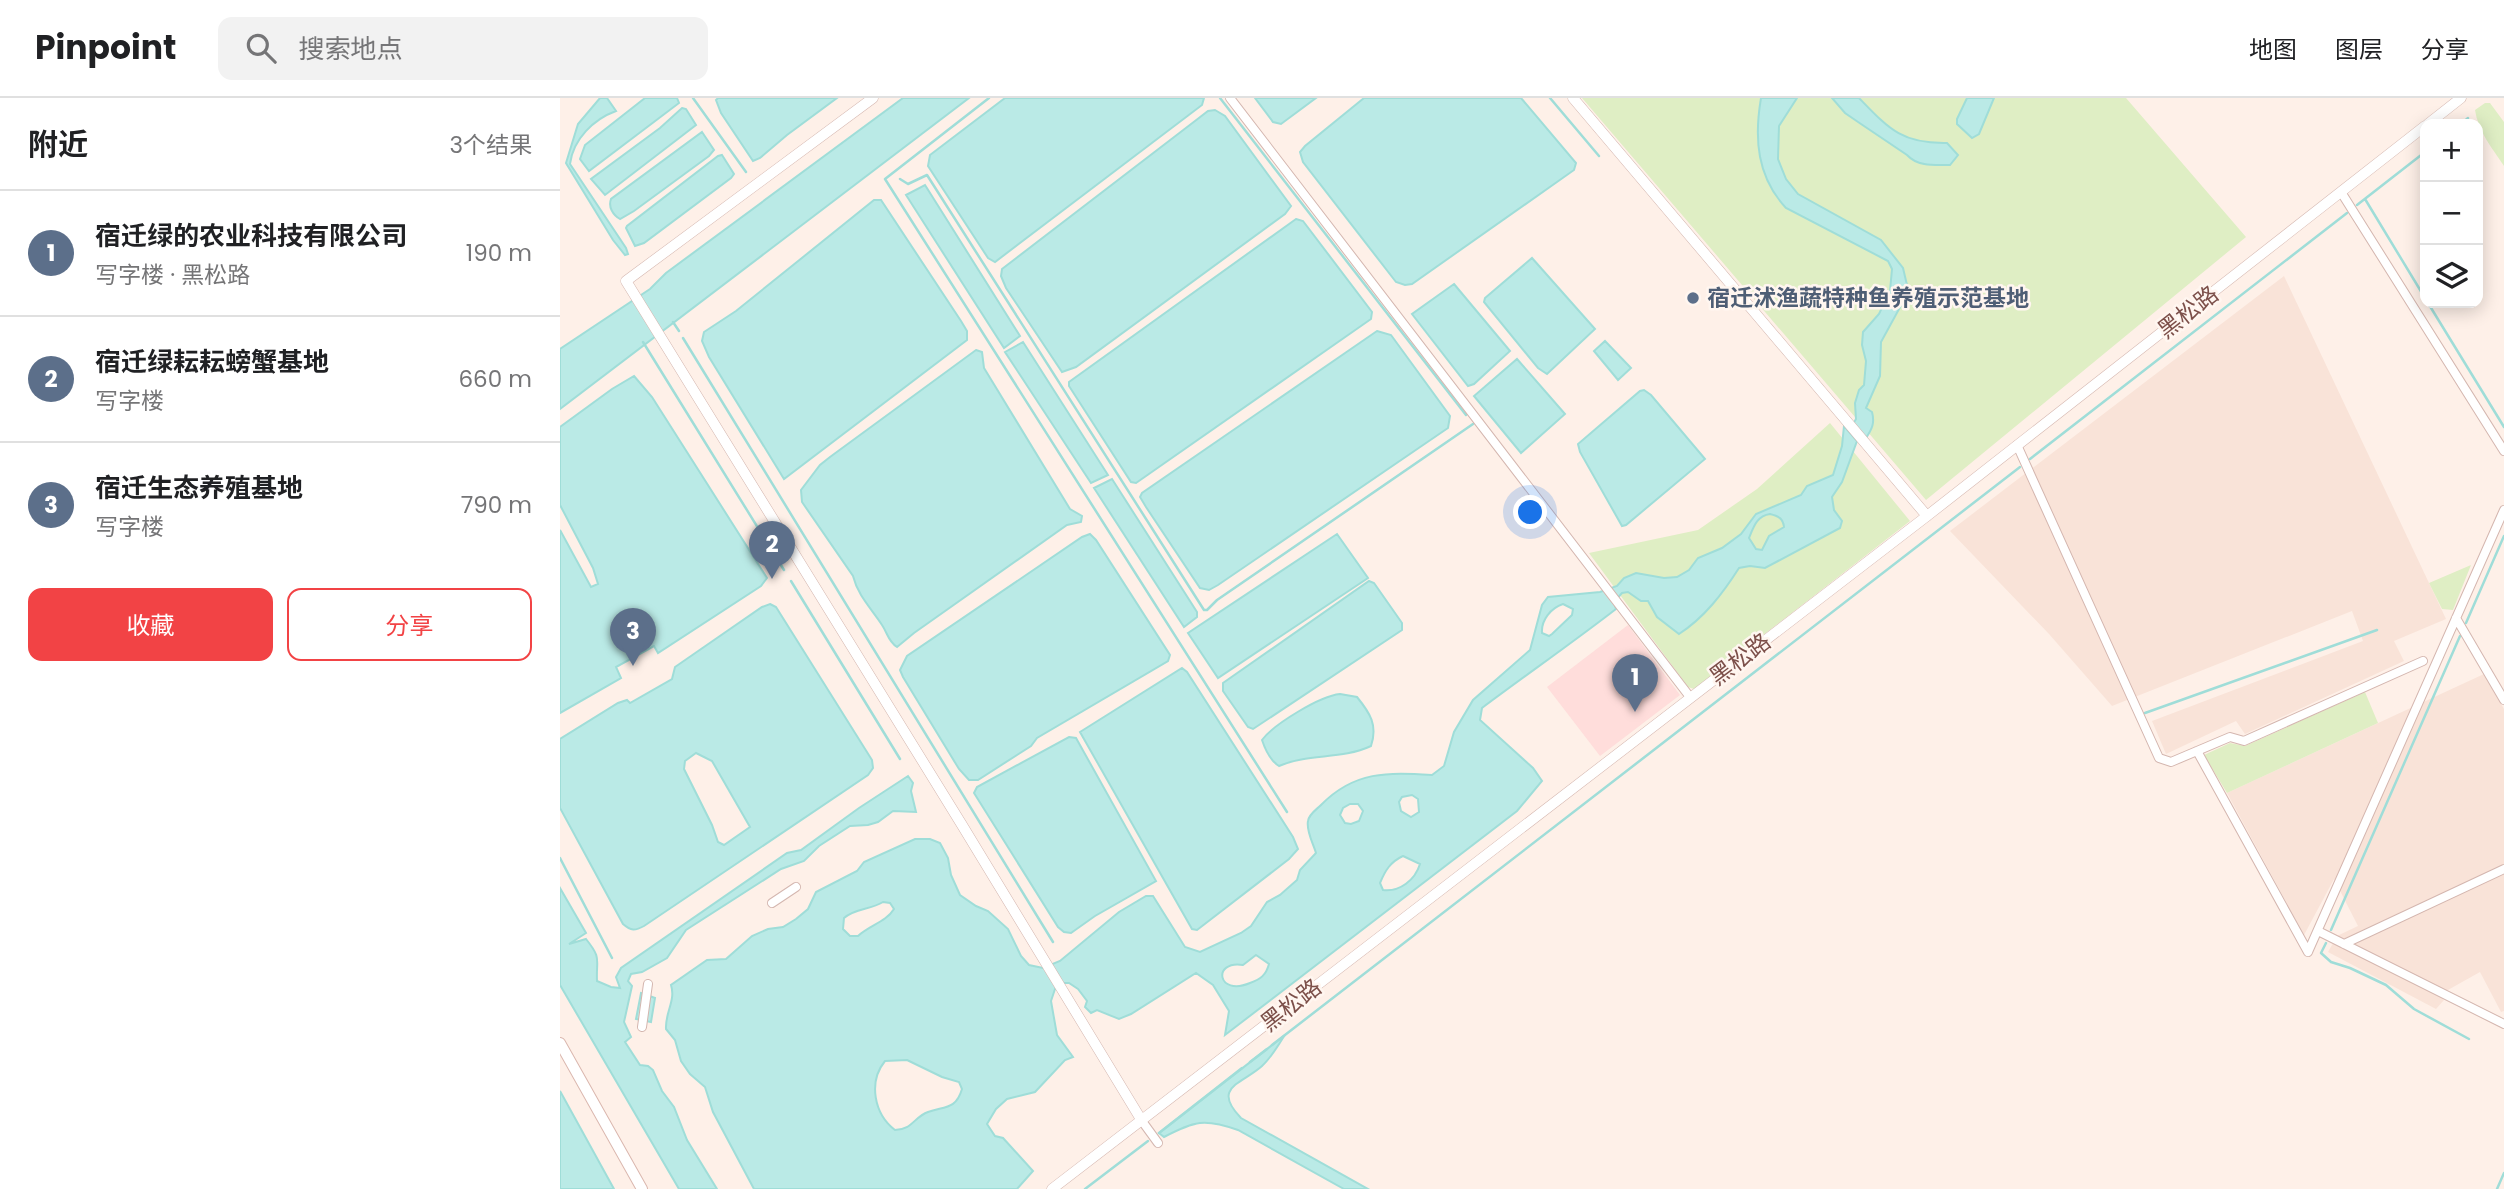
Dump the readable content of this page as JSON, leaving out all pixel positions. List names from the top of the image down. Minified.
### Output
{"streets":{"street":["黑松路"]},"places":["宿迁沭渔蔬特种鱼养殖示范基地"],"page":{"header":"Pinpoint","search":"搜索地点","nav":["地图","图层","分享"],"heading":["附近","3个结果"],"map_buttons":["+","−"],"list":[{"mark":"1","name":"宿迁绿的农业科技有限公司","note":"写字楼 · 黑松路","value":"190 m"},{"mark":"2","name":"宿迁绿耘耘螃蟹基地","note":"写字楼","value":"660 m"},{"mark":"3","name":"宿迁生态养殖基地","note":"写字楼","value":"790 m"}],"pins":["2","3","1"],"buttons":["收藏","分享"]}}
